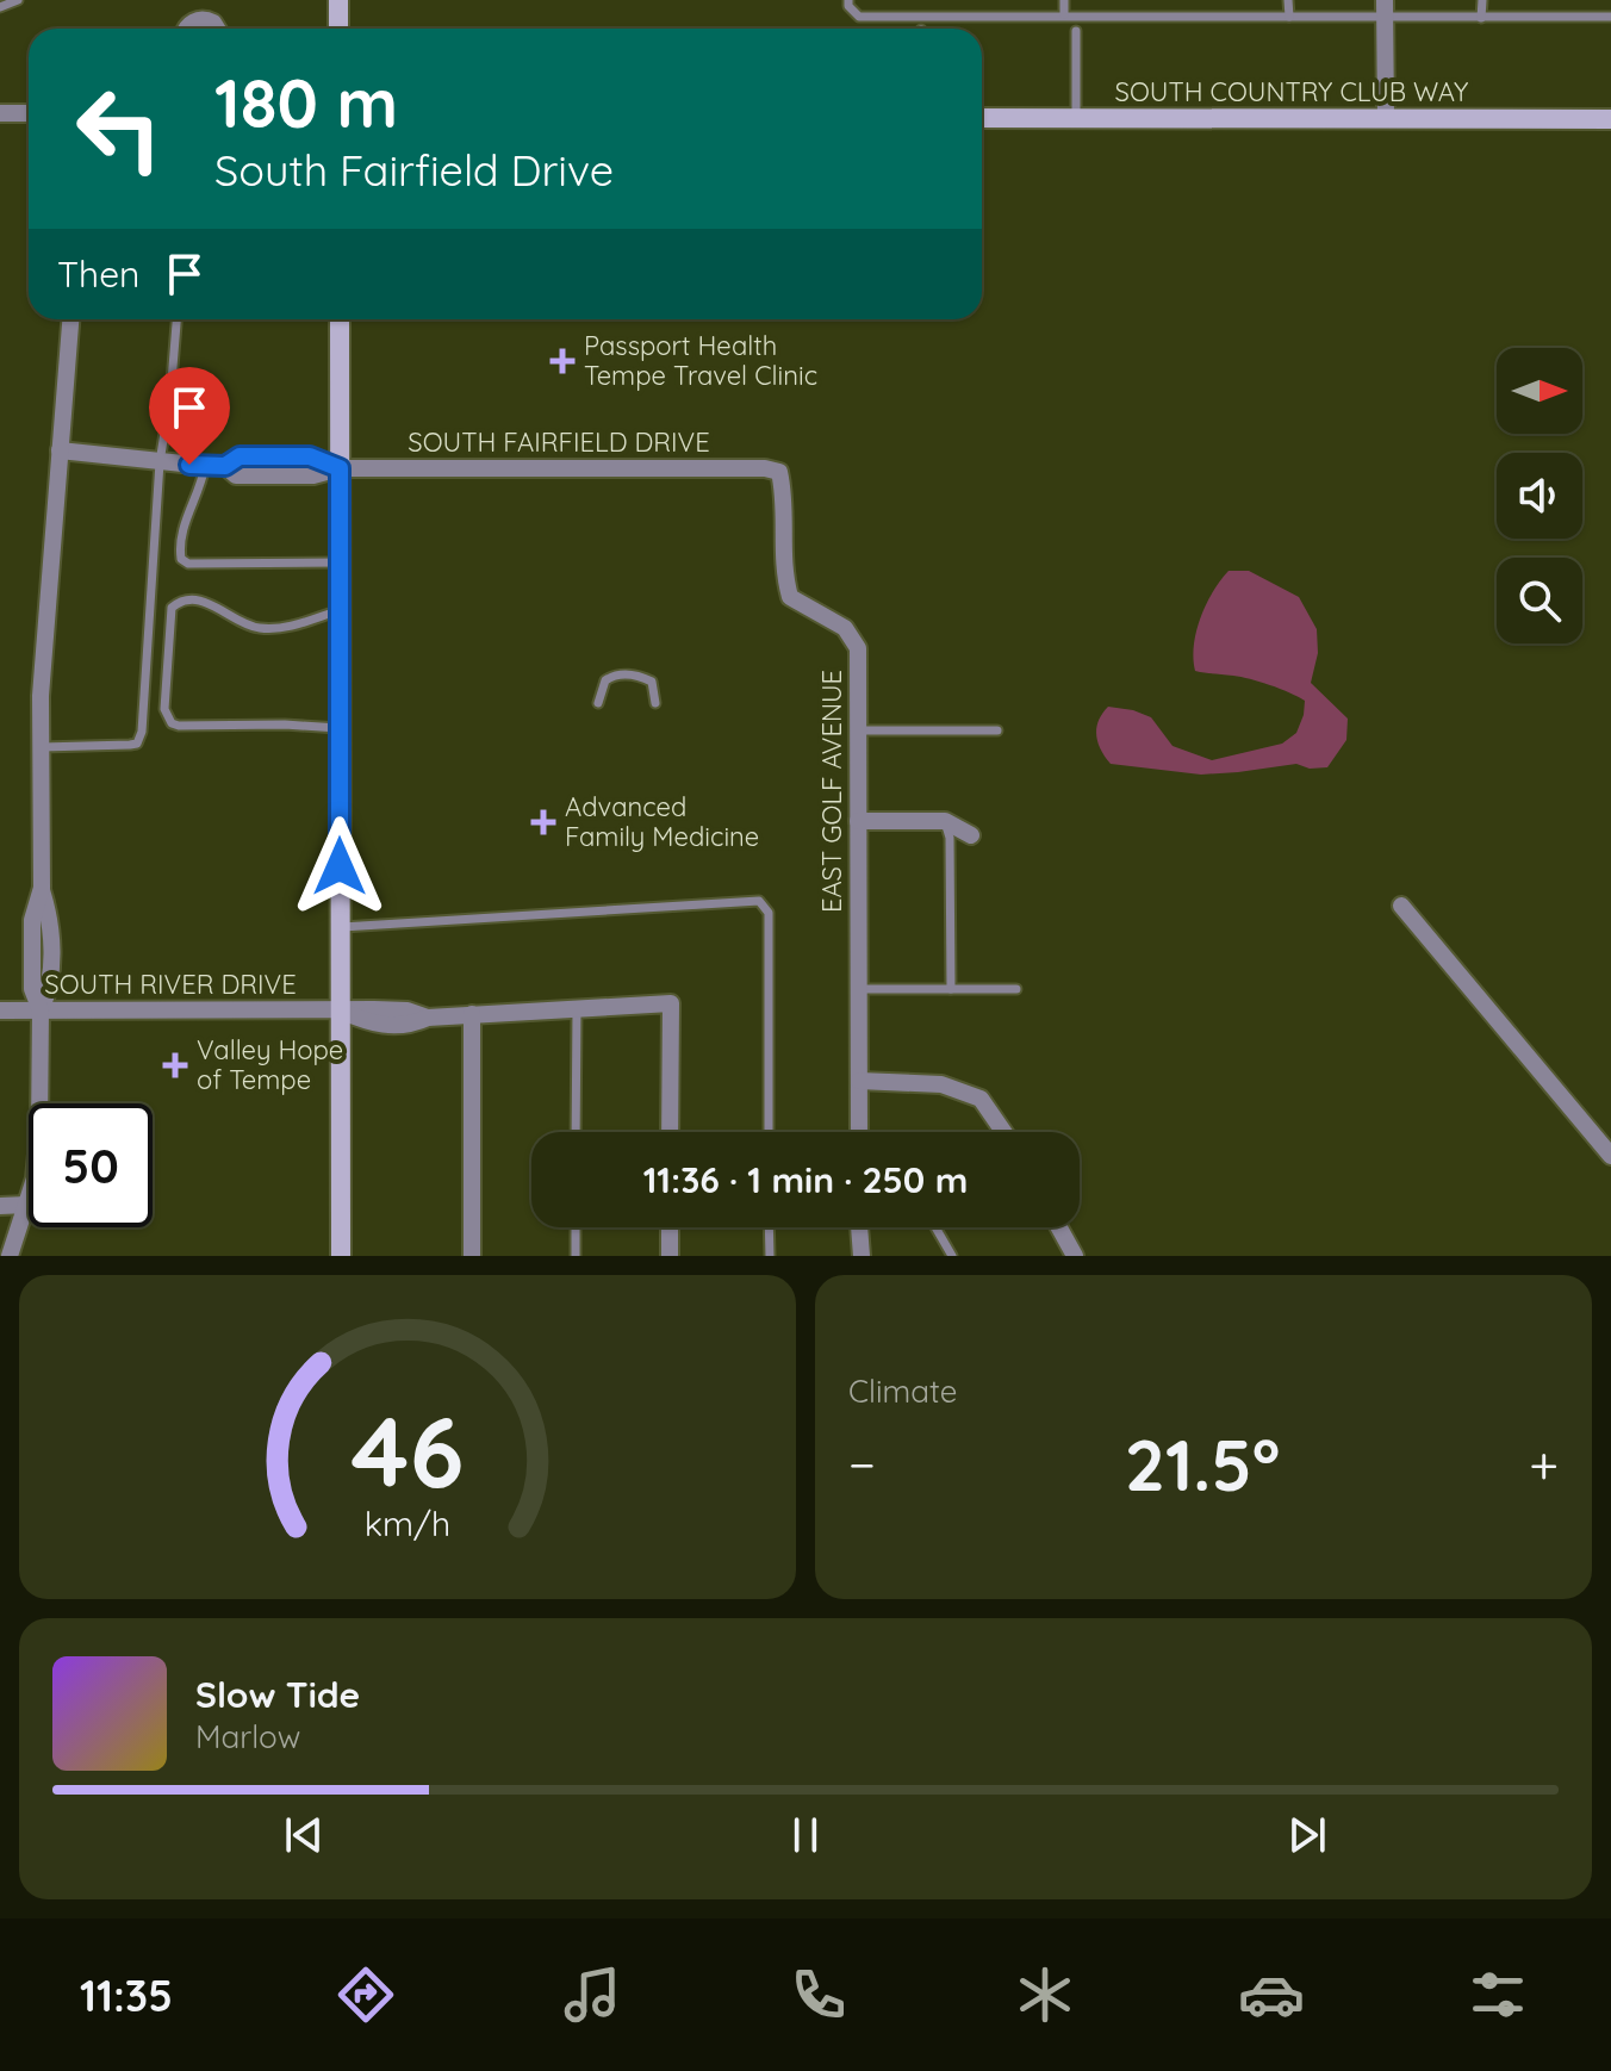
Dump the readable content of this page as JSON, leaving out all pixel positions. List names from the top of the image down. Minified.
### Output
{"streets":{"main road":["SOUTH COUNTRY CLUB WAY"],"street":["SOUTH FAIRFIELD DRIVE","EAST GOLF AVENUE","SOUTH RIVER DRIVE"]},"crossings":[["SOUTH FAIRFIELD DRIVE","EAST GOLF AVENUE"]],"places":{"health":["Passport Health Tempe Travel Clinic","Advanced Family Medicine","Valley Hope of Tempe"]},"north":"right","page":{"turn":["180 m","South Fairfield Drive"],"then":"Then","limit":"50","trip":"11:36 · 1 min · 250 m","tile":"Climate","heat":["−","21.5°","+"],"song":["Slow Tide","Marlow"],"tabs":"11:35","gauge":["46","km/h"]}}
